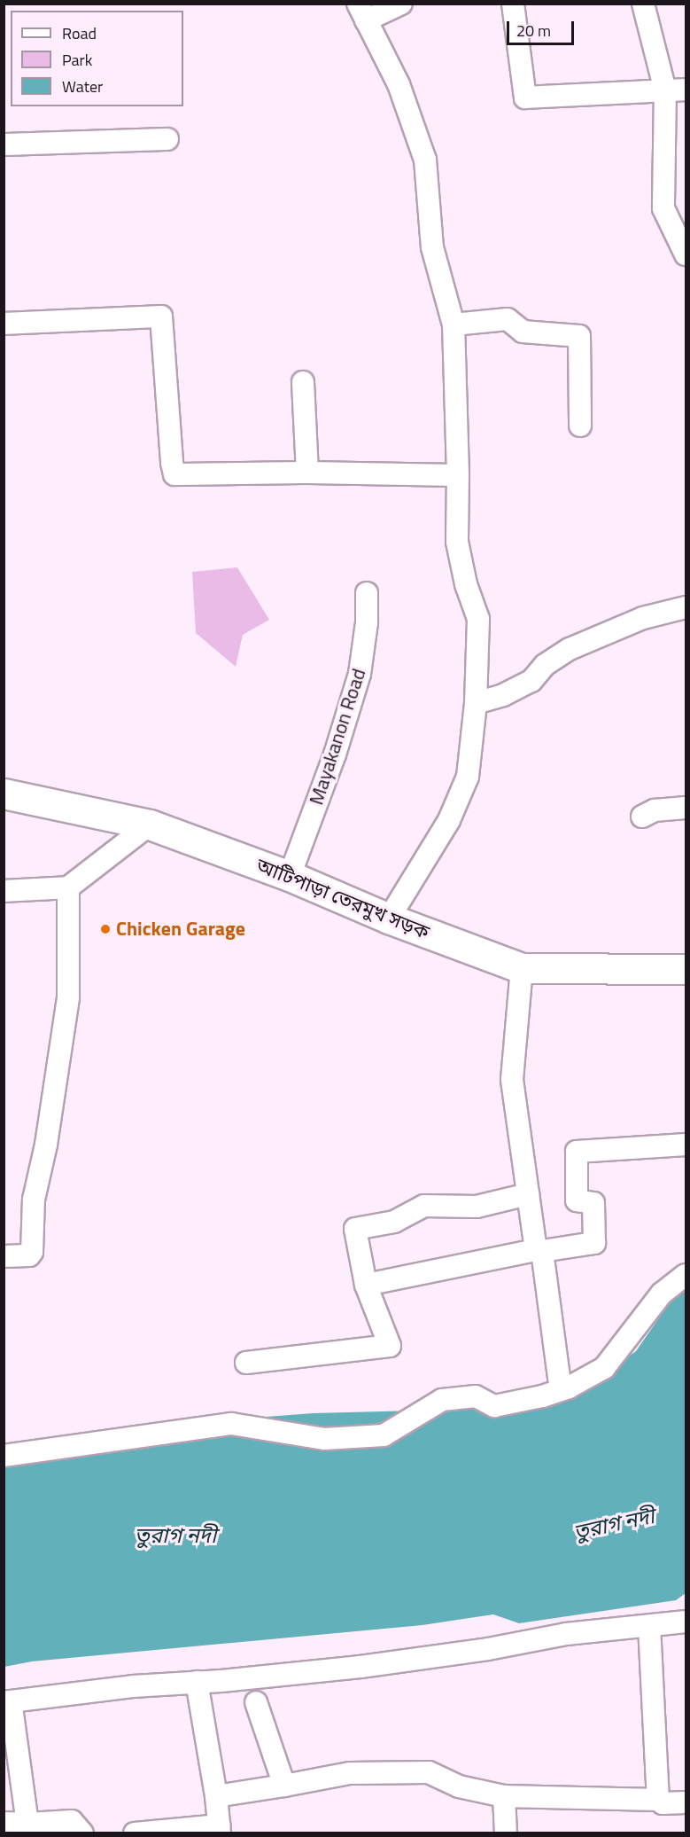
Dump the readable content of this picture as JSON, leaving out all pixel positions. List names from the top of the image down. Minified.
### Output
{"streets":{"main road":["আটিপাড়া তেরমুখ সড়ক"],"street":["Mayakanon Road"]},"crossings":[["Mayakanon Road","আটিপাড়া তেরমুখ সড়ক"]],"water":["তুরাগ নদী"],"places":["Chicken Garage"],"legend":["Road","Park","Water"],"scale_bar":"20 m"}
